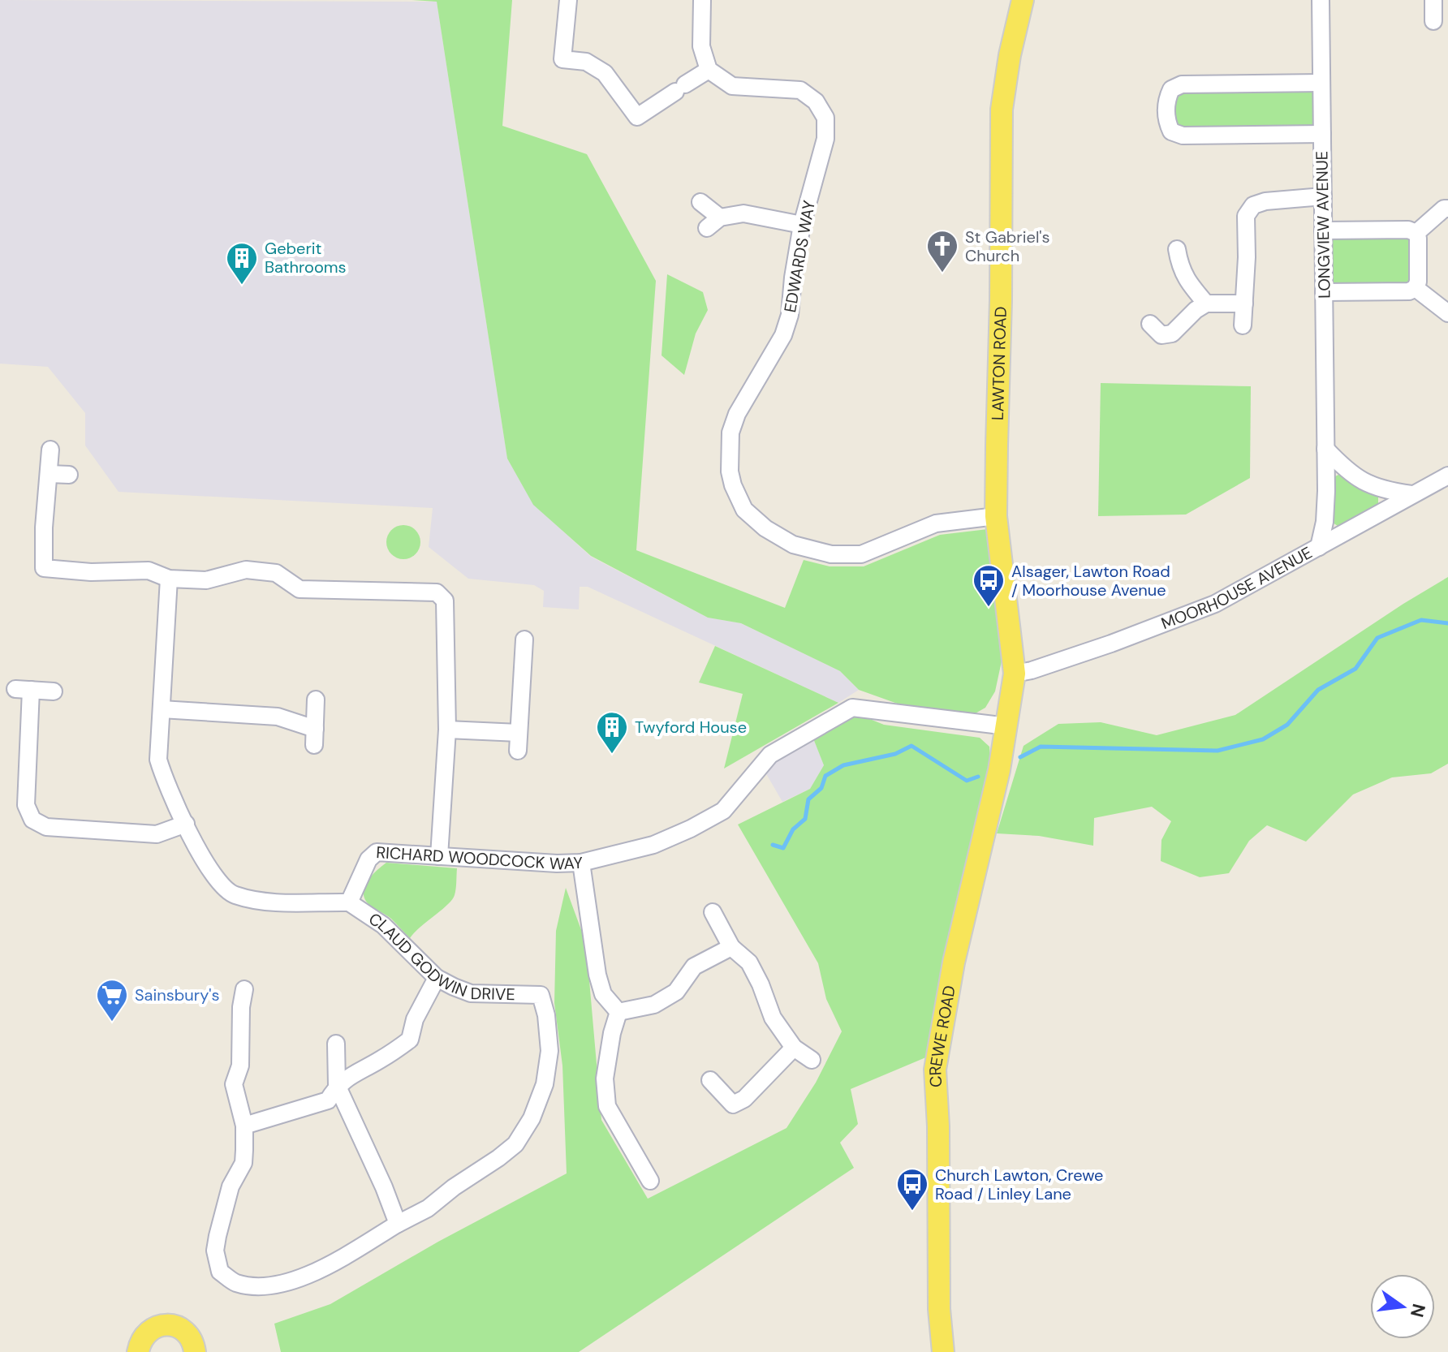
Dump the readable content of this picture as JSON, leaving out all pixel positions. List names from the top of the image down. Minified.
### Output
{"streets":{"main road":["LAWTON ROAD","CREWE ROAD"],"street":["LONGVIEW AVENUE","EDWARDS WAY","MOORHOUSE AVENUE","RICHARD WOODCOCK WAY","CLAUD GODWIN DRIVE"]},"crossings":[["LONGVIEW AVENUE","MOORHOUSE AVENUE"],["EDWARDS WAY","LAWTON ROAD"],["LAWTON ROAD","MOORHOUSE AVENUE"],["LAWTON ROAD","RICHARD WOODCOCK WAY"],["LAWTON ROAD","CREWE ROAD"],["RICHARD WOODCOCK WAY","CLAUD GODWIN DRIVE"],["RICHARD WOODCOCK WAY","CREWE ROAD"]],"places":{"church":["St Gabriel's Church"],"building":["Geberit Bathrooms","Twyford House"],"bus stop":["Alsager, Lawton Road / Moorhouse Avenue","Church Lawton, Crewe Road / Linley Lane"],"supermarket":["Sainsbury's"]},"north":"right"}
